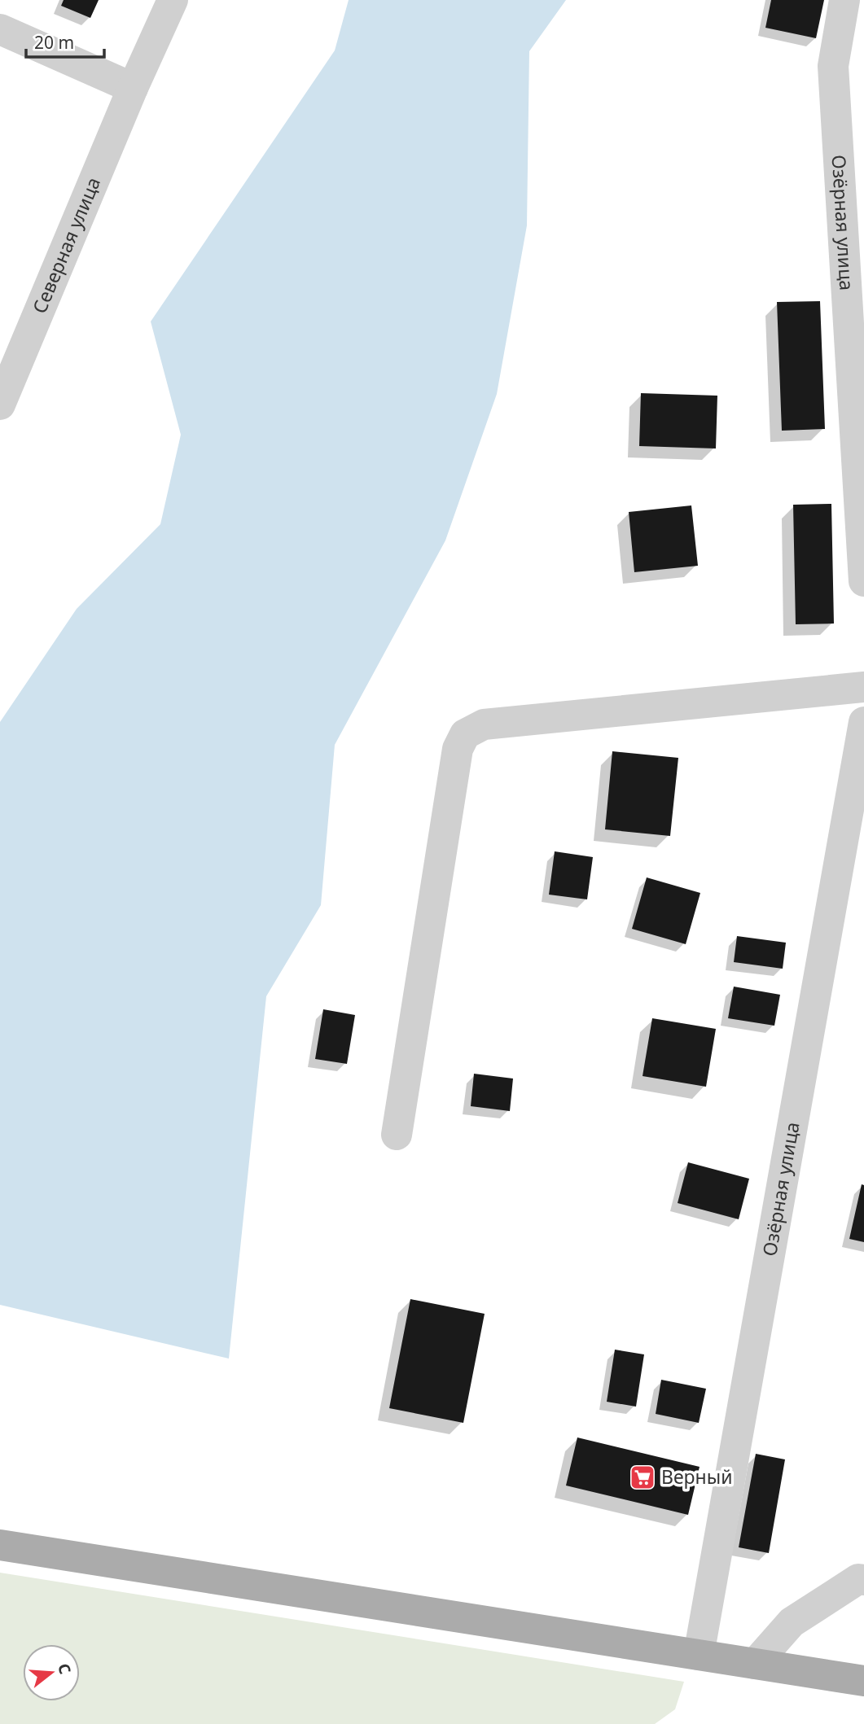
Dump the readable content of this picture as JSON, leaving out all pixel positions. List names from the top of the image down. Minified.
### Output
{"streets":{"street":["Озёрная улица","Северная улица"]},"places":{"supermarket":["Верный"]},"scale_bar":"20 m","north":"right"}
